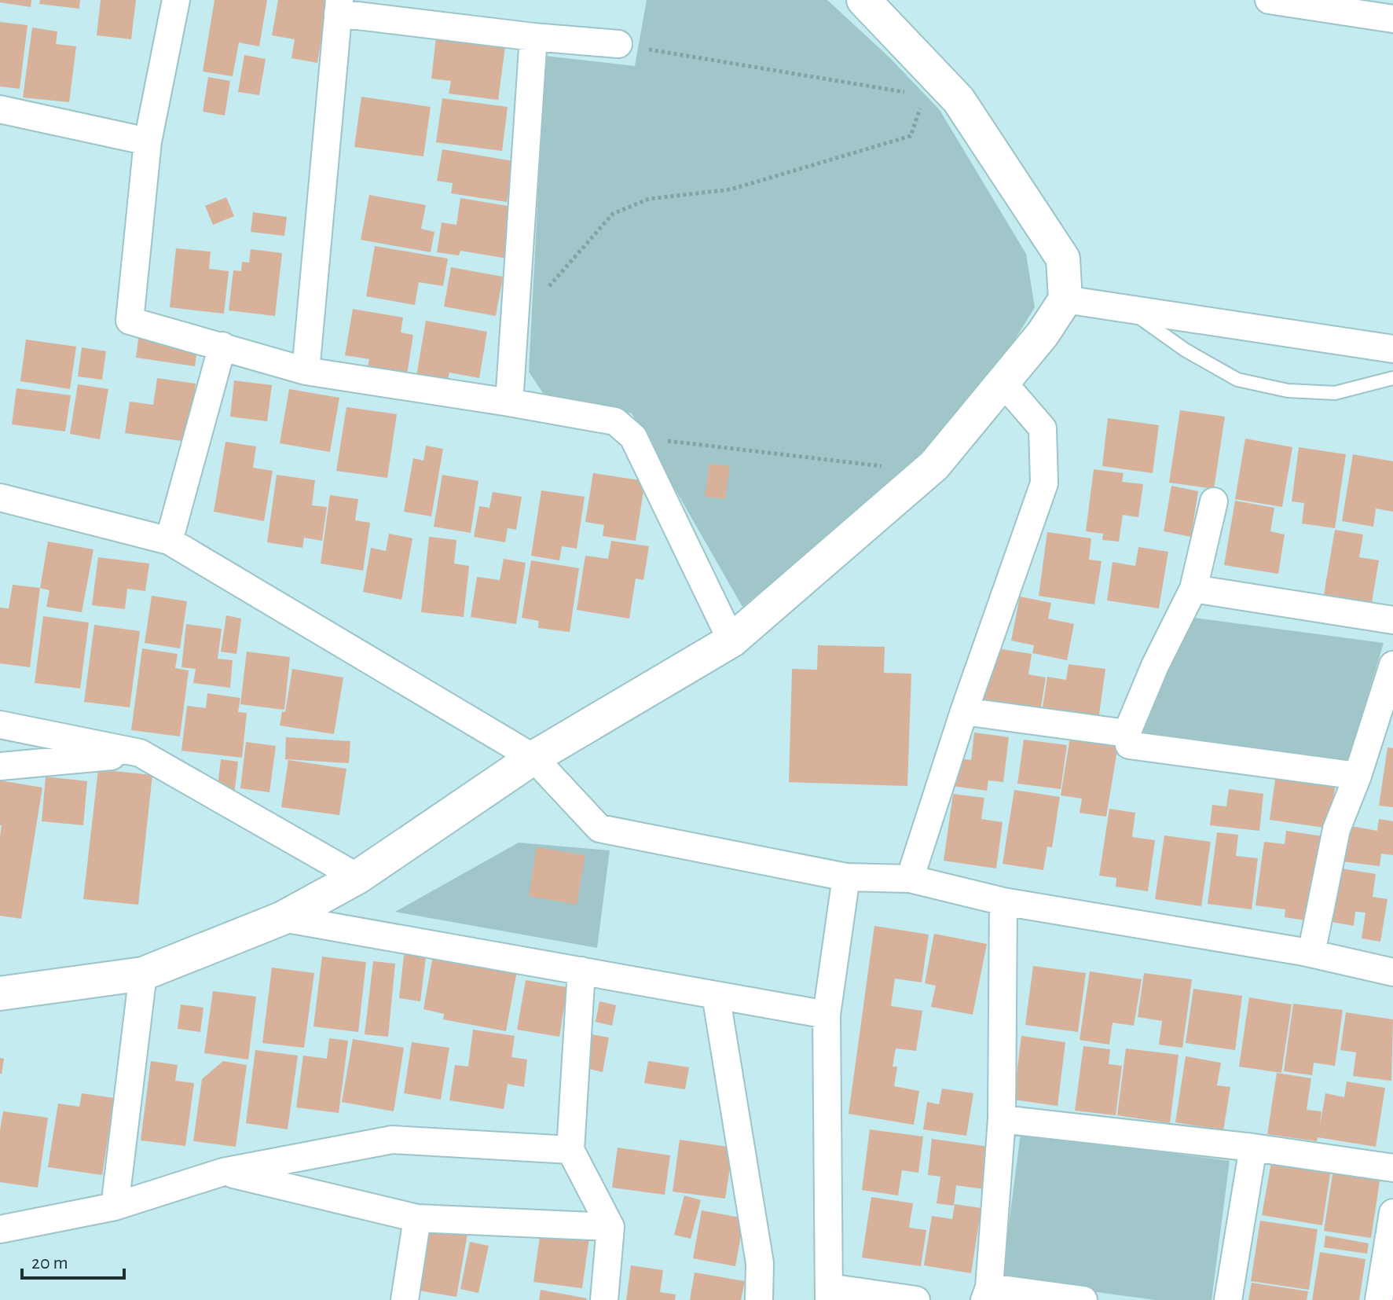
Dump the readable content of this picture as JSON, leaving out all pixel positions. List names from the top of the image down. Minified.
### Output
{"scale_bar":"20 m"}
